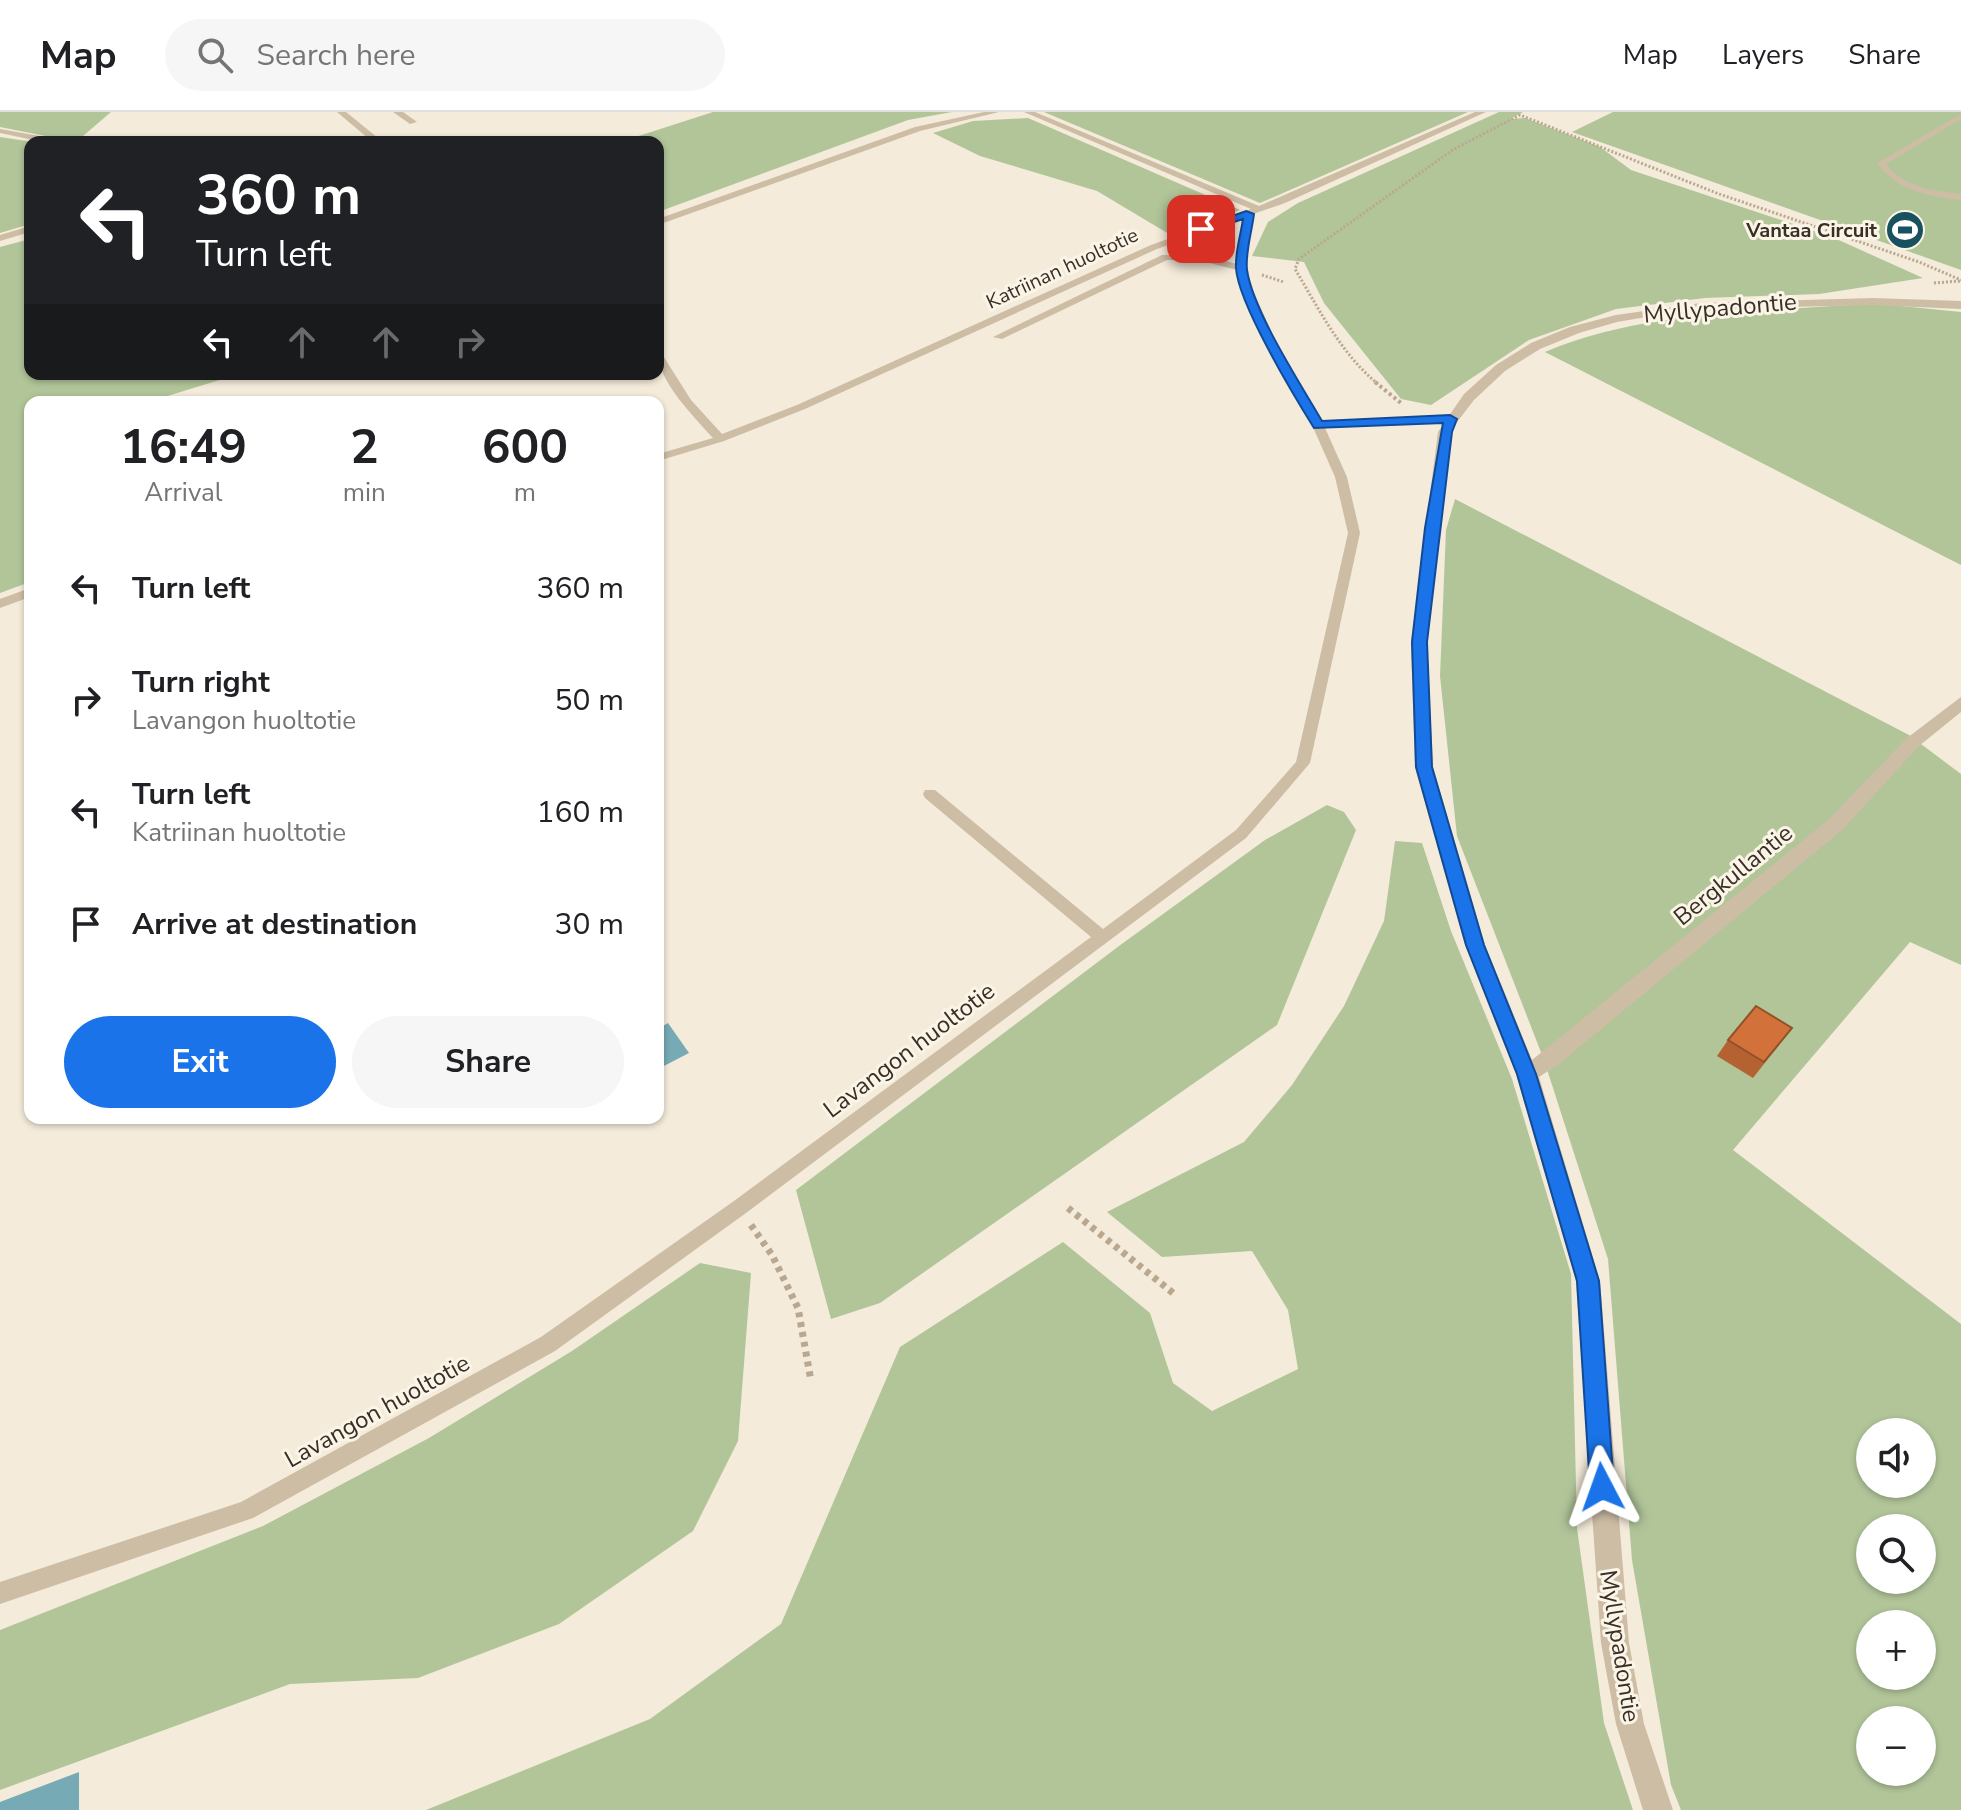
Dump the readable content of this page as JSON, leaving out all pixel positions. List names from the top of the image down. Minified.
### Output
{"streets":{"street":["Myllypadontie","Bergkullantie"],"lane":["Katriinan huoltotie","Lavangon huoltotie"]},"crossings":[["Myllypadontie","Bergkullantie"]],"places":{"sports":["Vantaa Circuit"]},"page":{"header":"Map","search":"Search here","nav":["Map","Layers","Share"],"turn":["360 m","Turn left"],"eta":["16:49","Arrival","2","min","600","m"],"list":[{"name":"Turn left","value":"360 m"},{"name":"Turn right","note":"Lavangon huoltotie","value":"50 m"},{"name":"Turn left","note":"Katriinan huoltotie","value":"160 m"},{"name":"Arrive at destination","value":"30 m"}],"buttons":["Exit","Share"],"map_buttons":["+","−"]}}
